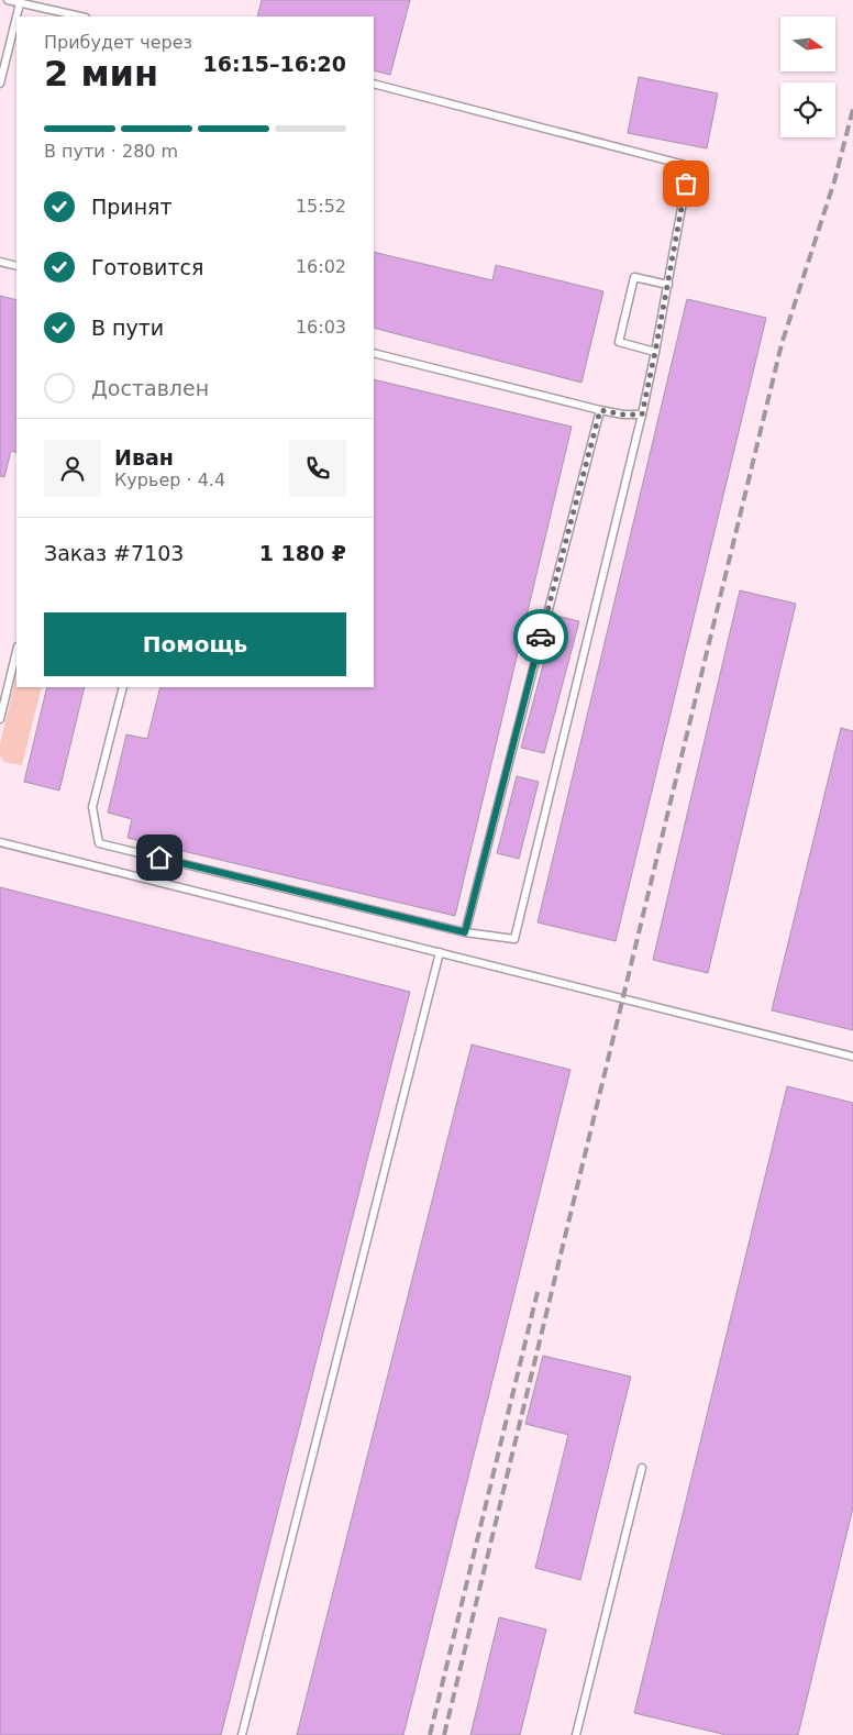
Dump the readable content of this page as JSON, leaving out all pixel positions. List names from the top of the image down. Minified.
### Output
{"north":"right","page":{"heading":["2 мин","Прибудет через","16:15–16:20"],"panel":["Иван","Курьер · 4.4","Заказ #7103","1 180 ₽"],"bar":"В пути · 280 m","list":[["Принят","15:52"],["Готовится","16:02"],["В пути","16:03"],"Доставлен"],"buttons":"Помощь"}}
